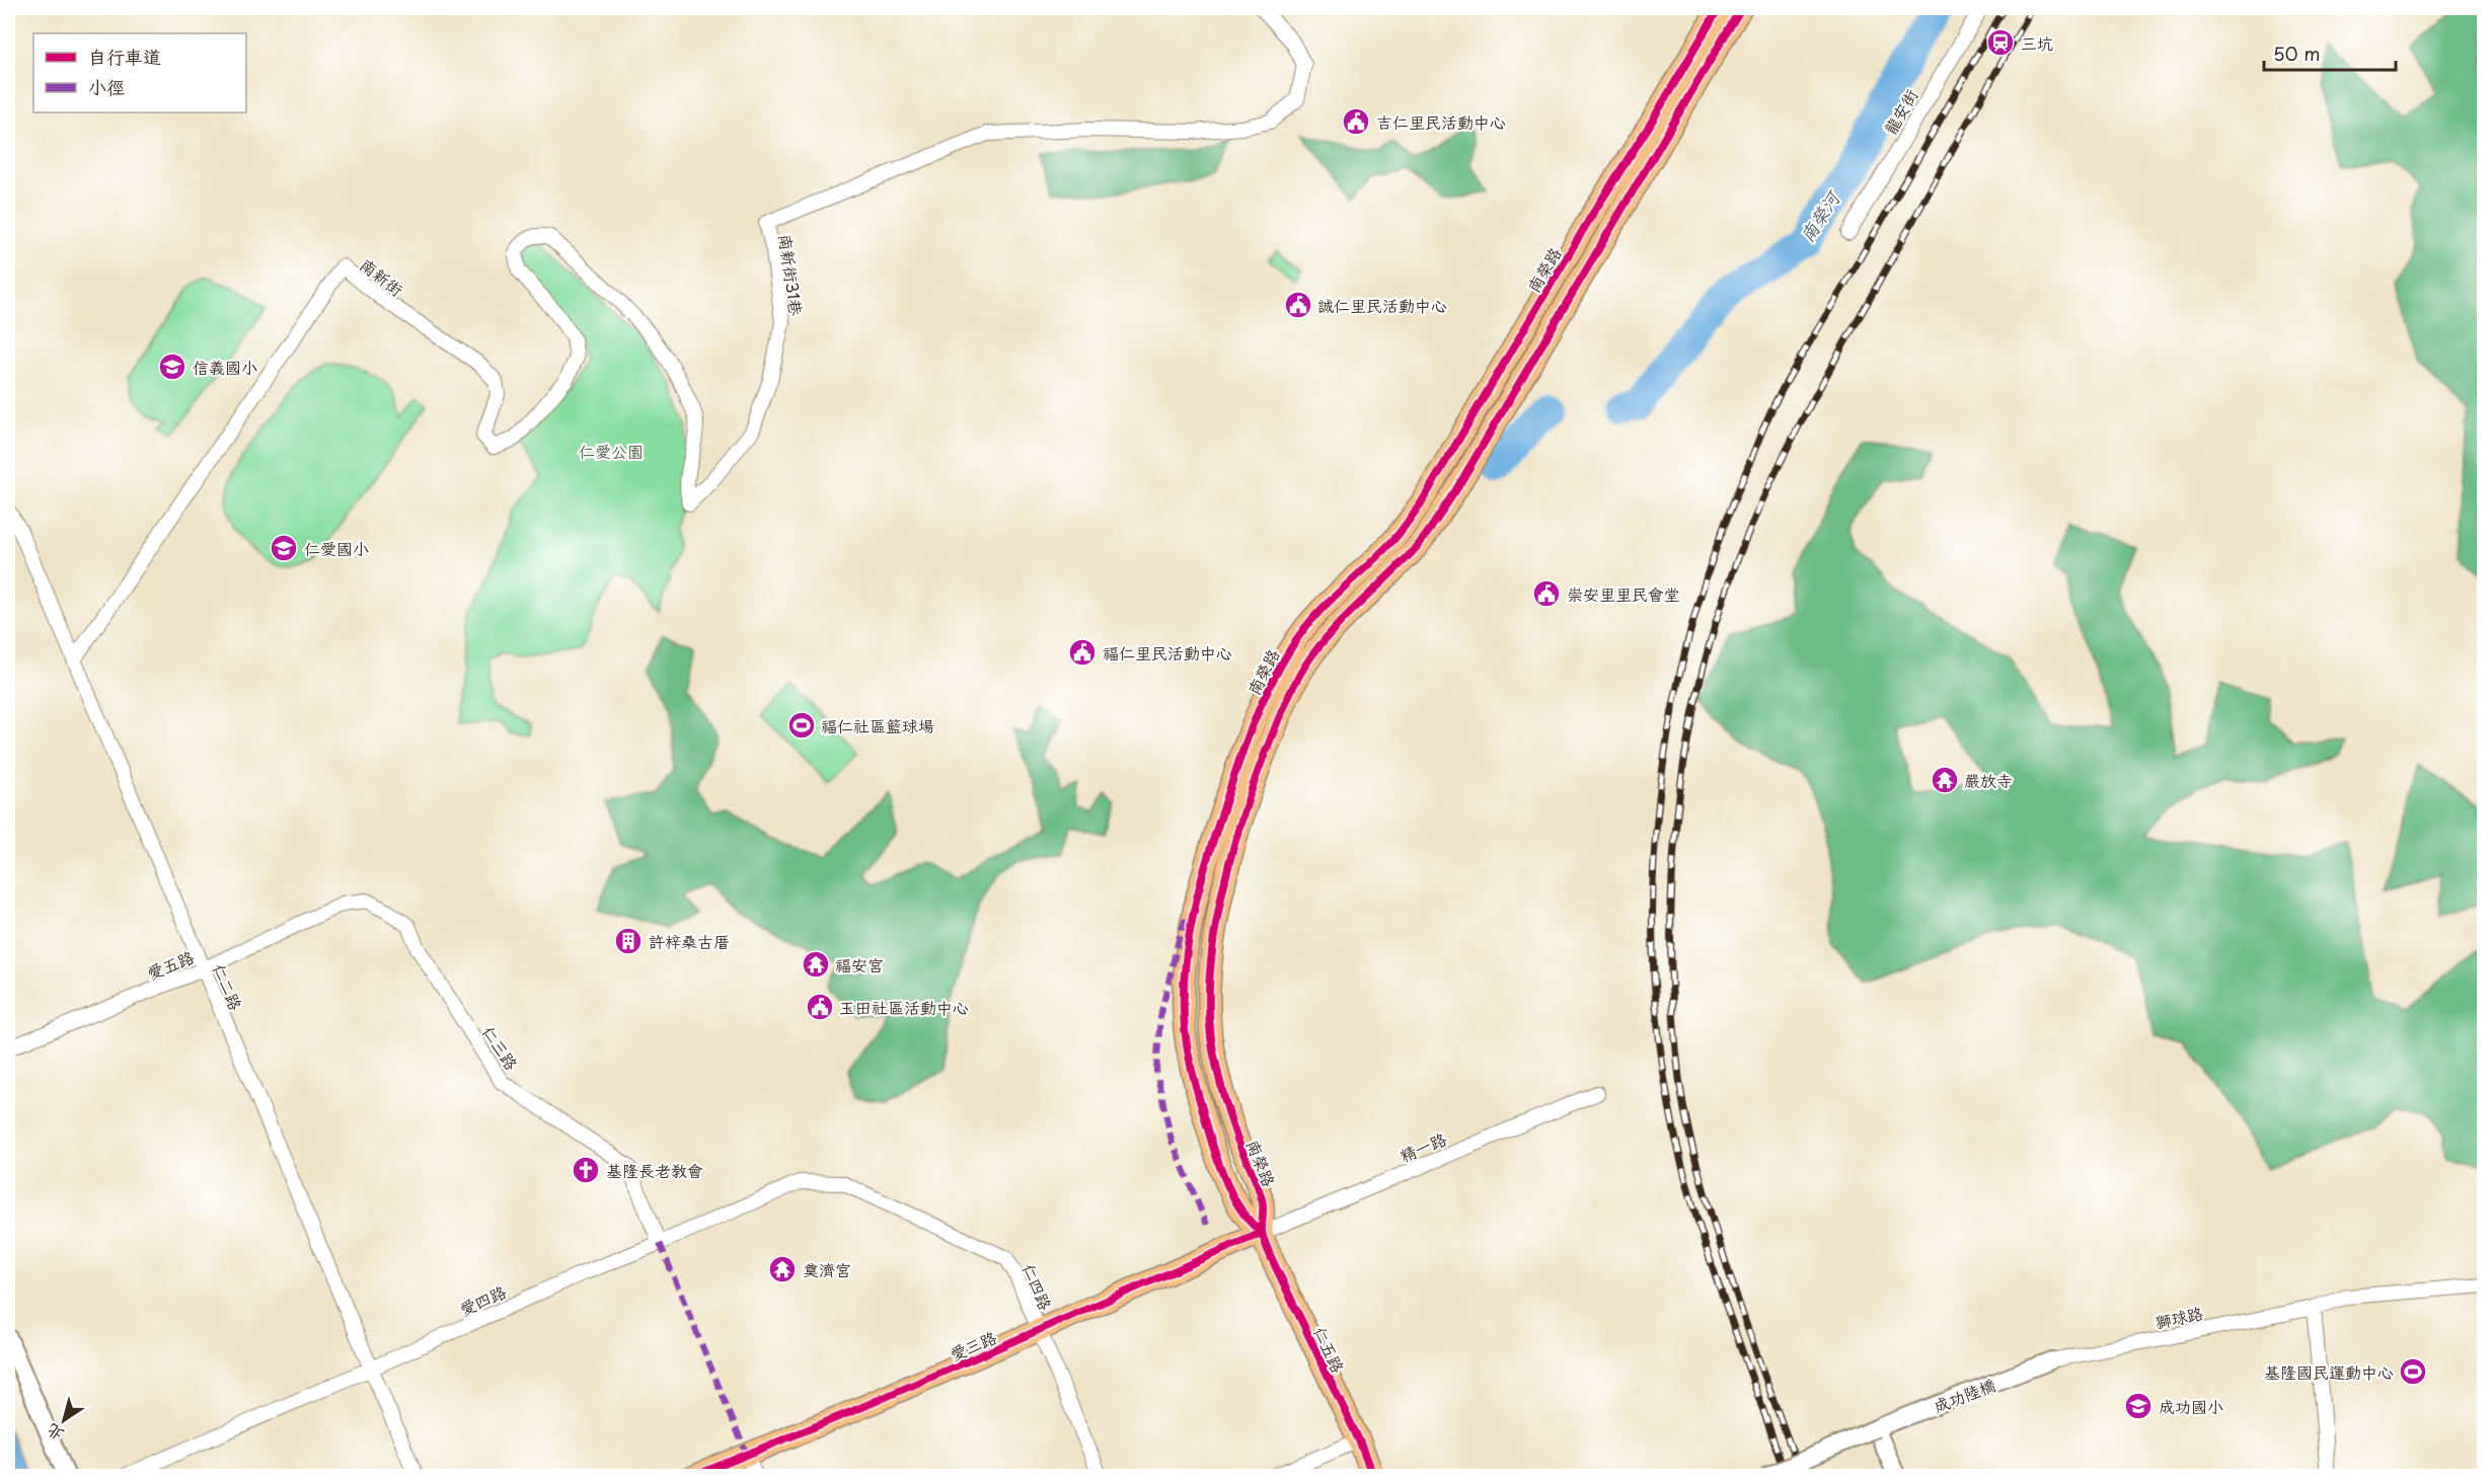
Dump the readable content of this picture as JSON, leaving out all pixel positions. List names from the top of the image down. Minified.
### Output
{"streets":{"main road":["南榮路","愛三路","仁五路"],"street":["龍安街","南新街31巷","南新街","愛五路","仁二路","仁三路","精一路","仁四路","愛四路","獅球路","成功陸橋"]},"crossings":[["南榮路","精一路"],["南榮路","愛三路"],["南榮路","仁五路"],["南新街31巷","南新街"],["南新街","仁二路"],["愛五路","仁二路"],["愛五路","仁三路"],["仁二路","愛四路"],["仁三路","愛四路"],["精一路","愛三路"],["精一路","仁五路"],["仁四路","愛四路"],["仁四路","愛三路"],["獅球路","成功陸橋"],["愛三路","仁五路"]],"water":["南榮河"],"parks":["仁愛公園"],"places":{"station":["三坑"],"public building":["吉仁里民活動中心","誠仁里民活動中心","崇安里里民會堂","福仁里民活動中心","玉田社區活動中心"],"school or university":["信義國小","仁愛國小","成功國小"],"sports":["福仁社區籃球場","基隆國民運動中心"],"temple":["嚴放寺","福安宮","奠濟宮"],"building":["許梓桑古厝"],"church":["基隆長老教會"]},"legend":["自行車道","小徑"],"scale_bar":"50 m","north":"bottom left"}
